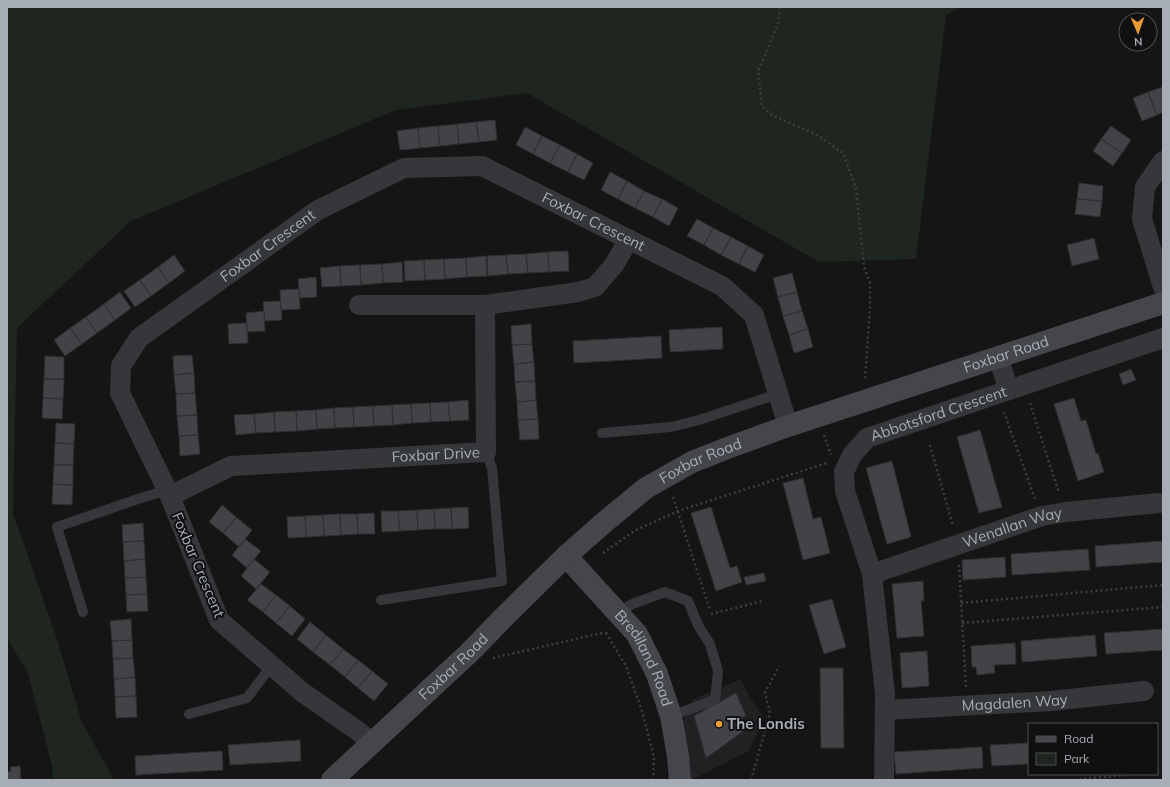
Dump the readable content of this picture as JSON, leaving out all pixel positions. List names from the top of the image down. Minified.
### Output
{"streets":{"street":["Foxbar Crescent","Foxbar Road","Abbotsford Crescent","Foxbar Drive","Wenallan Way","Brediland Road","Magdalen Way"]},"crossings":[["Foxbar Crescent","Foxbar Road"],["Foxbar Crescent","Foxbar Drive"],["Foxbar Road","Brediland Road"],["Abbotsford Crescent","Wenallan Way"],["Abbotsford Crescent","Magdalen Way"]],"places":["The Londis"],"legend":["Road","Park"],"north":"bottom"}
